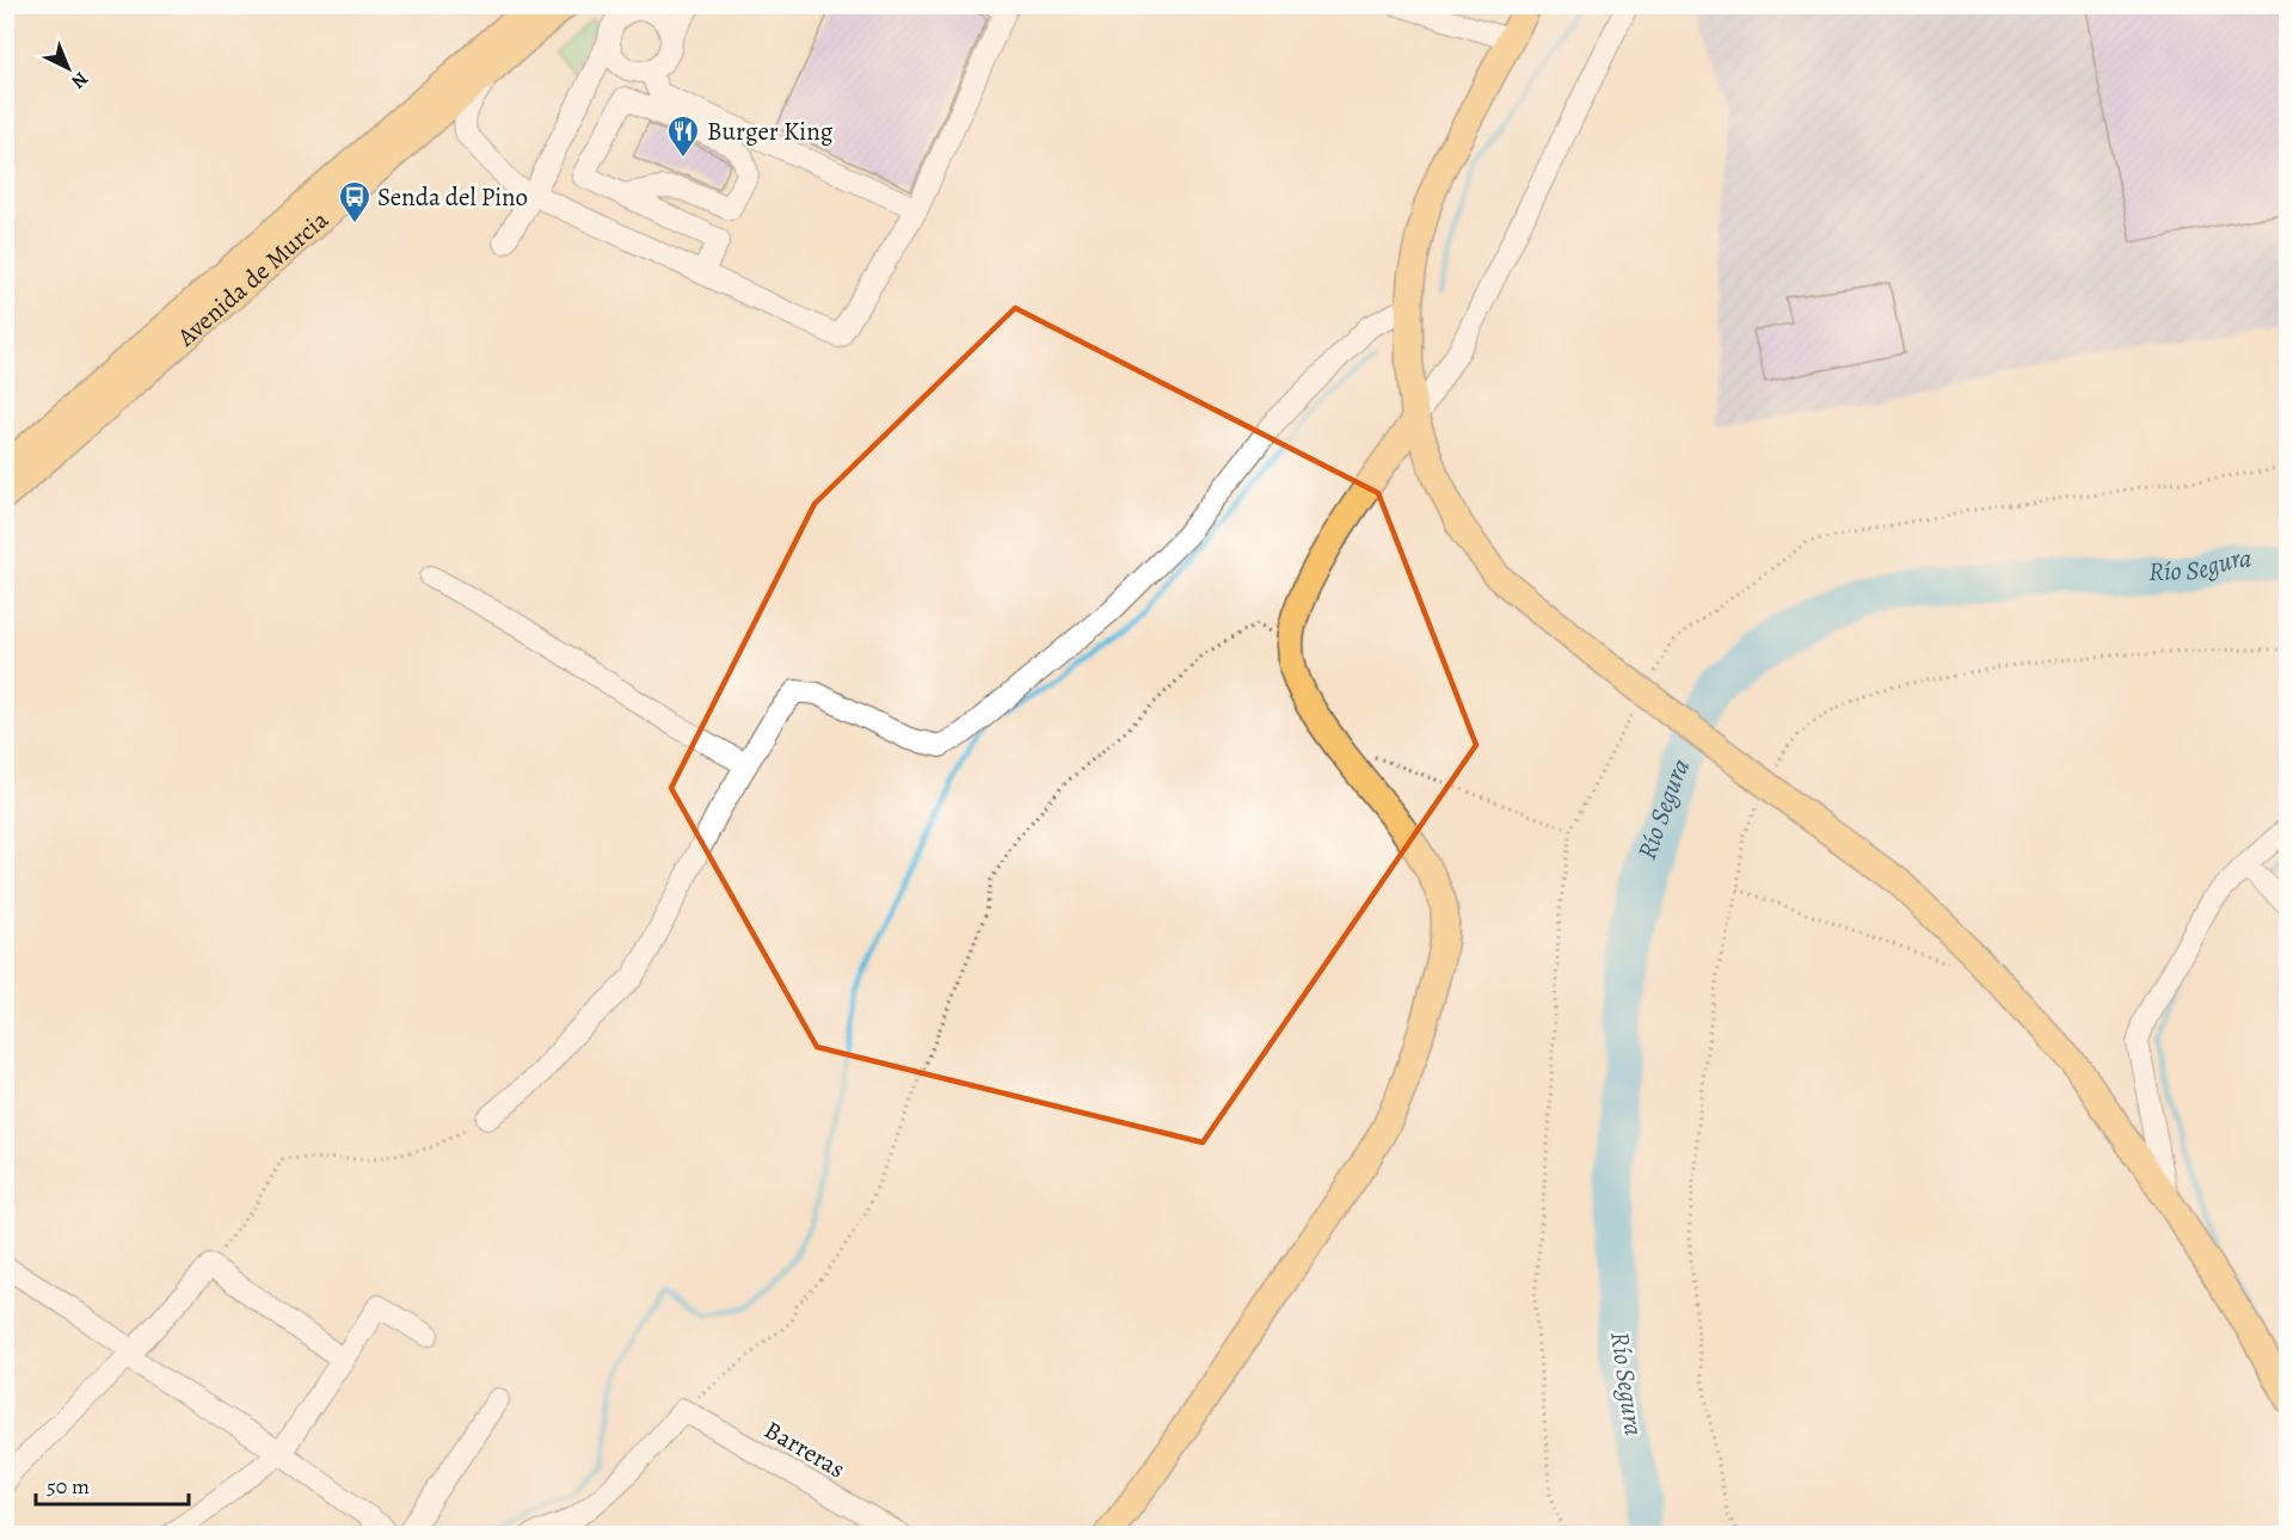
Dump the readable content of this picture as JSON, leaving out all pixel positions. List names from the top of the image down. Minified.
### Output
{"streets":{"main road":["Avenida de Murcia"],"street":["Barreras"]},"water":["Río Segura"],"places":{"restaurant":["Burger King"],"bus stop":["Senda del Pino"]},"scale_bar":"50 m","north":"bottom right"}
